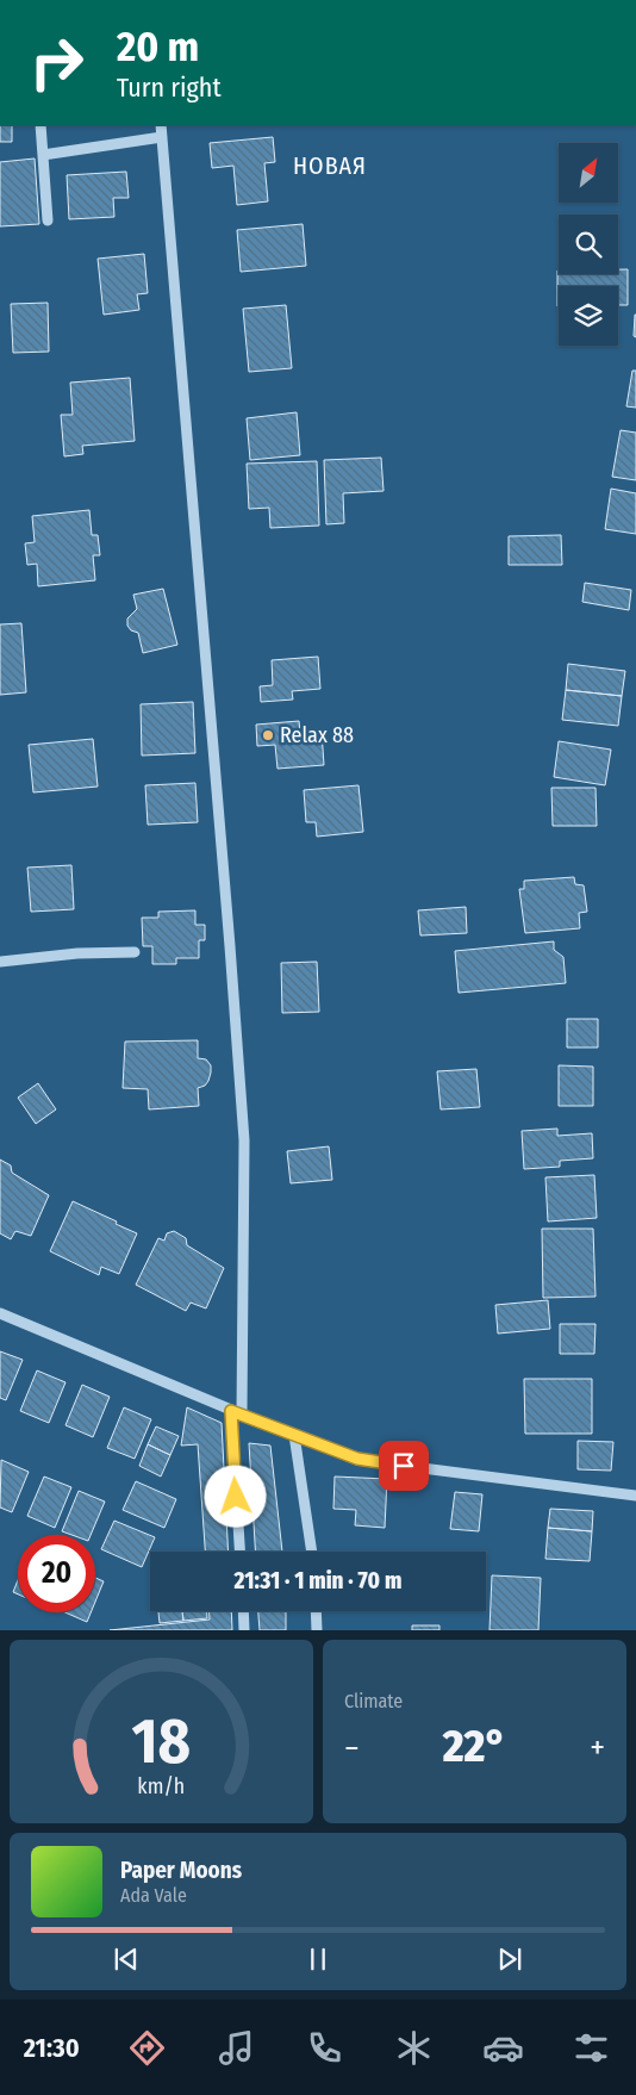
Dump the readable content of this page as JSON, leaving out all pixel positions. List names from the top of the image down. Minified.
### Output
{"districts":["НОВАЯ"],"places":["Relax 88"],"north":"top right","page":{"turn":["20 m","Turn right"],"limit":"20","trip":"21:31 · 1 min · 70 m","tile":"Climate","heat":["−","22°","+"],"song":["Paper Moons","Ada Vale"],"tabs":"21:30","gauge":["18","km/h"]}}
